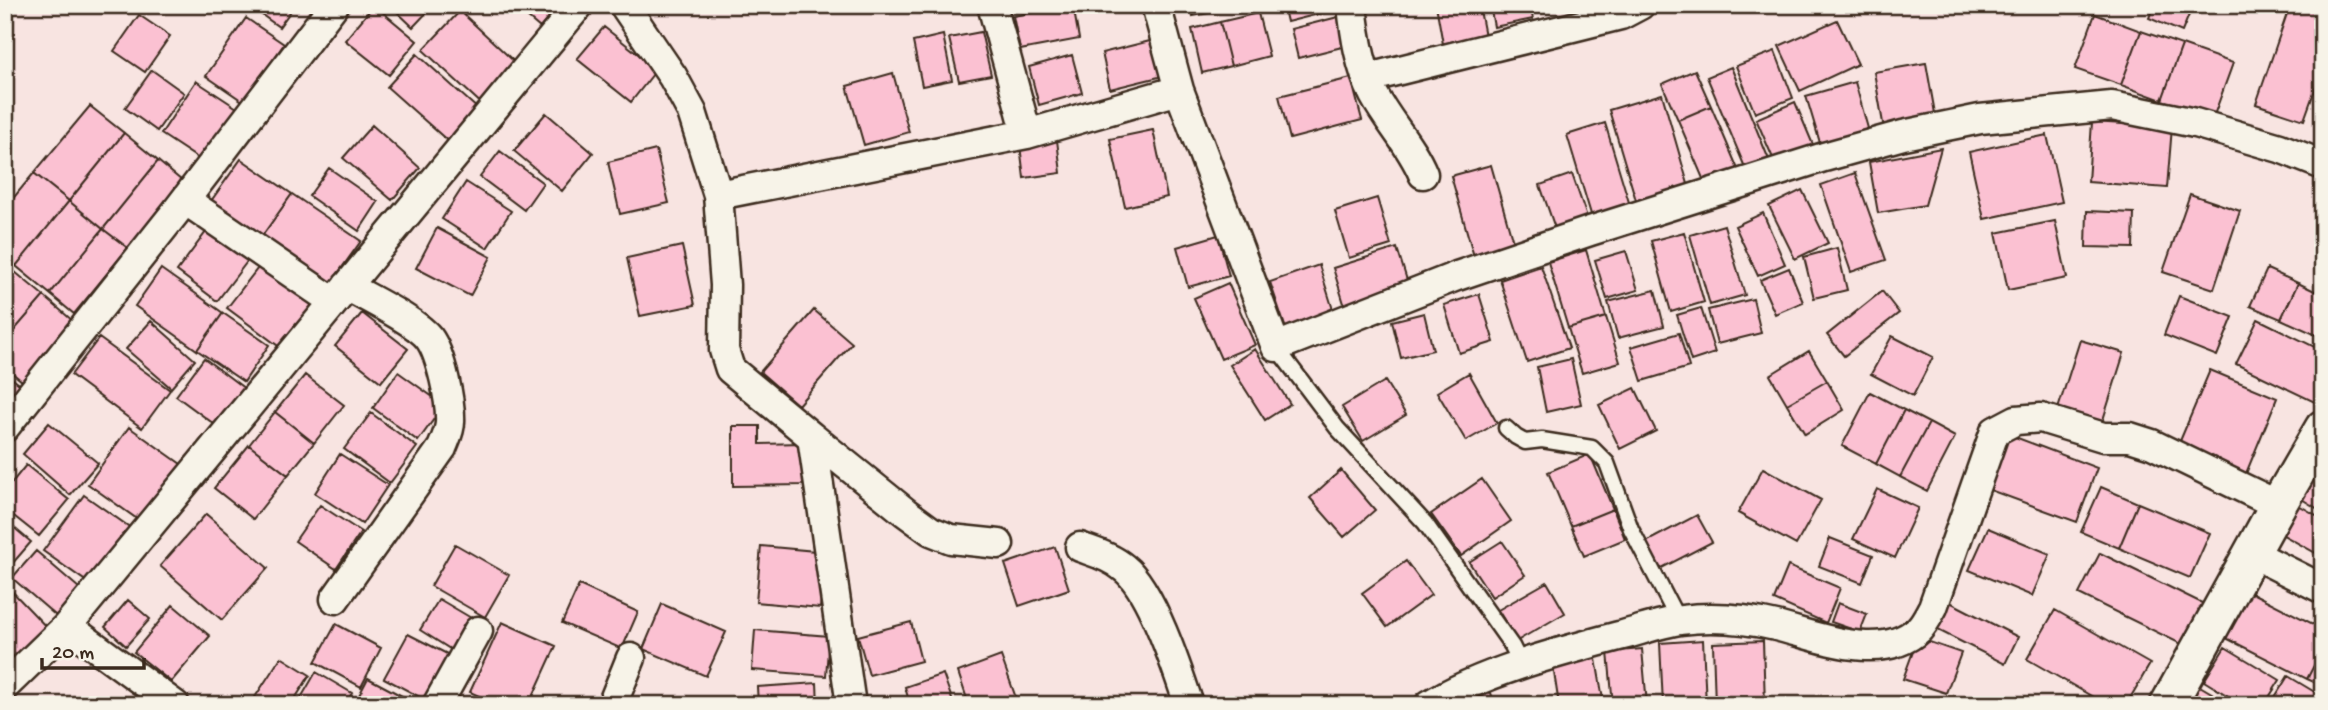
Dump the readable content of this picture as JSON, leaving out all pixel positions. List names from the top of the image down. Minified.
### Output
{"scale_bar":"20 m"}
